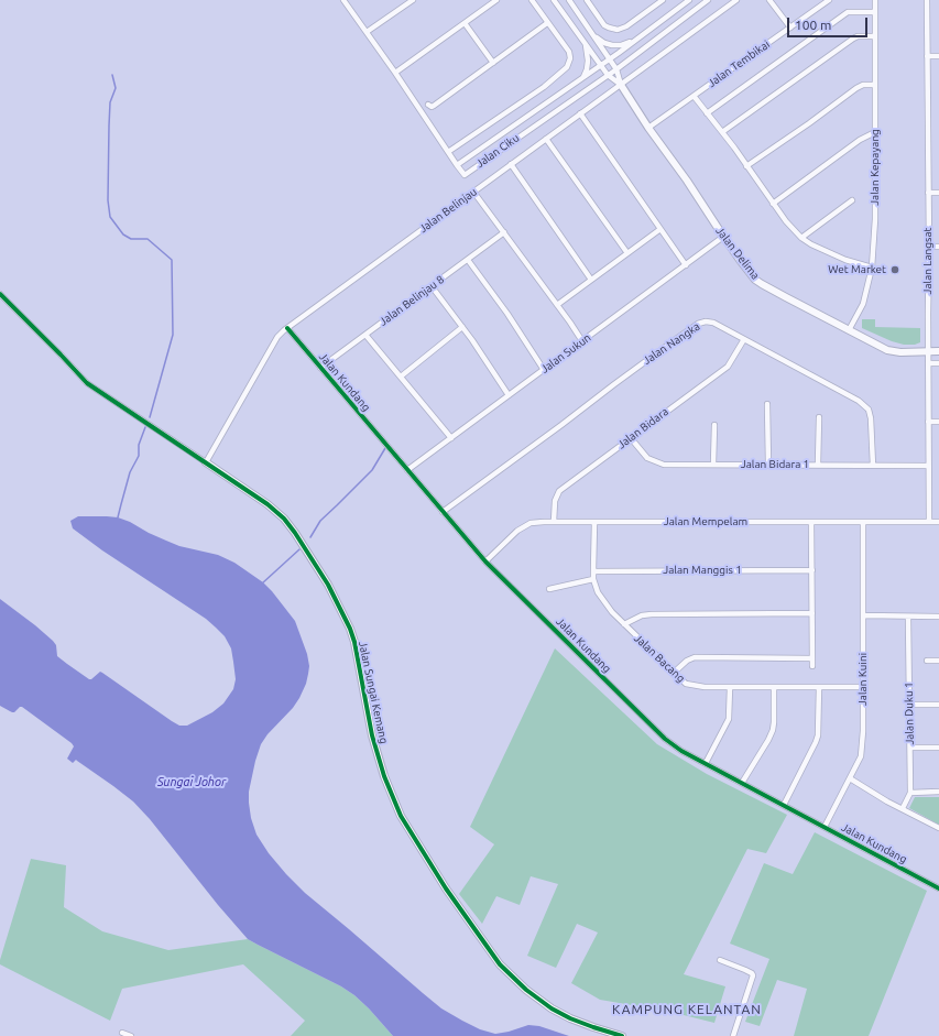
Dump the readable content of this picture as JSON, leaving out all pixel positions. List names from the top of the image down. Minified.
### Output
{"streets":{"street":["Jalan Tembikai","Jalan Ciku","Jalan Kepayang","Jalan Belinjau","Jalan Delima","Jalan Langsat","Jalan Belinjau 8","Jalan Nangka","Jalan Sukun","Jalan Kundang","Jalan Bidara","Jalan Bidara 1","Jalan Mempelam","Jalan Manggis 1","Jalan Bacang","Jalan Kuini","Jalan Sungai Kemang","Jalan Duku 1"]},"crossings":[["Jalan Tembikai","Jalan Delima"],["Jalan Ciku","Jalan Delima"],["Jalan Kepayang","Jalan Delima"],["Jalan Belinjau","Jalan Delima"],["Jalan Belinjau","Jalan Kundang"],["Jalan Belinjau","Jalan Sungai Kemang"],["Jalan Delima","Jalan Langsat"],["Jalan Delima","Jalan Sukun"],["Jalan Langsat","Jalan Bidara 1"],["Jalan Langsat","Jalan Mempelam"],["Jalan Belinjau 8","Jalan Kundang"],["Jalan Nangka","Jalan Kundang"],["Jalan Nangka","Jalan Bidara"],["Jalan Nangka","Jalan Bidara 1"],["Jalan Sukun","Jalan Kundang"],["Jalan Kundang","Jalan Mempelam"],["Jalan Kundang","Jalan Kuini"],["Jalan Bidara","Jalan Bidara 1"],["Jalan Bidara","Jalan Mempelam"],["Jalan Mempelam","Jalan Bacang"],["Jalan Mempelam","Jalan Kuini"],["Jalan Manggis 1","Jalan Bacang"],["Jalan Bacang","Jalan Kuini"]],"districts":["KAMPUNG KELANTAN"],"water":["Sungai Johor"],"places":["Wet Market"],"scale_bar":"100 m"}
